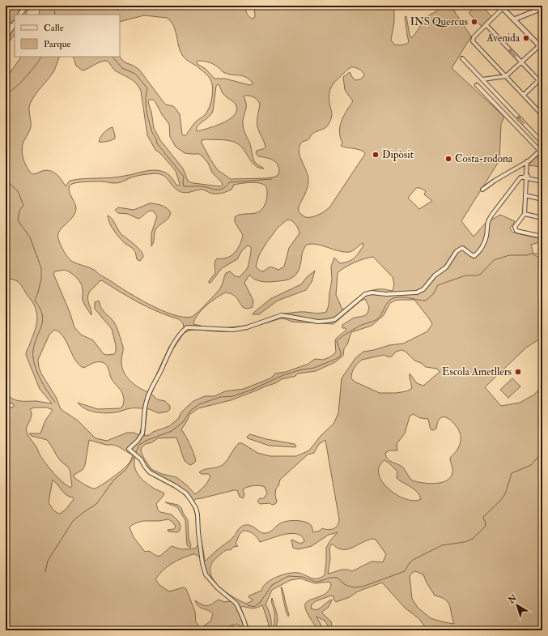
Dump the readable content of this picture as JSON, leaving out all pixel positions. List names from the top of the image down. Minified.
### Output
{"places":["INS Quercus","Avenida","Dipòsit","Costa-rodona","Escola Ametllers"],"legend":["Calle","Parque"],"north":"top left"}
